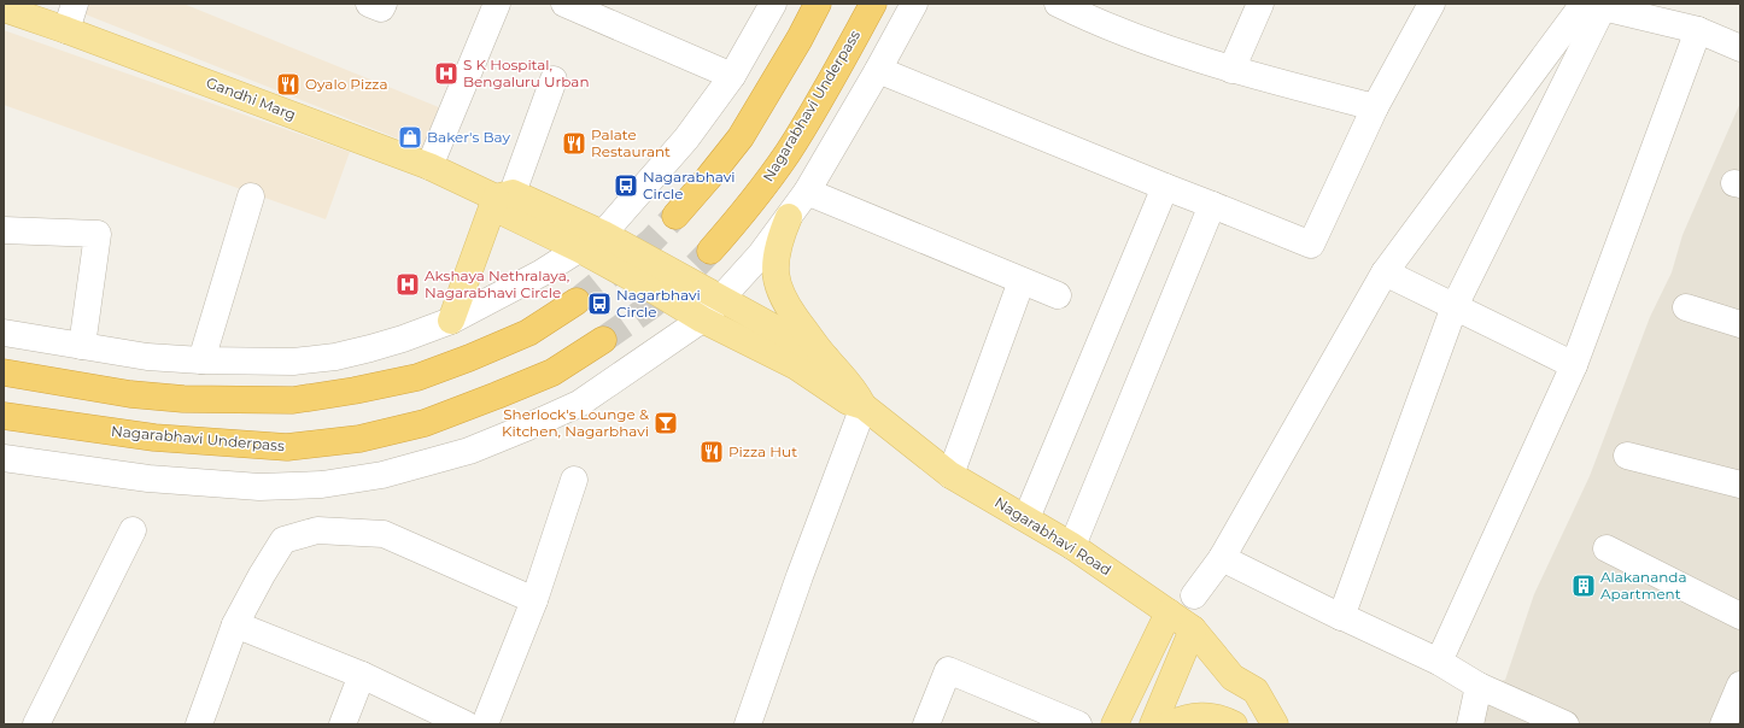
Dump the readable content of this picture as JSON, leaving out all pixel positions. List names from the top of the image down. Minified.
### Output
{"streets":{"highway":["Nagarabhavi Underpass"],"main road":["Gandhi Marg","Nagarabhavi Road"]},"crossings":[["Gandhi Marg","Nagarabhavi Road"]],"places":{"hospital":["S K Hospital, Bengaluru Urban","Akshaya Nethralaya, Nagarabhavi Circle"],"restaurant":["Oyalo Pizza","Palate Restaurant","Pizza Hut"],"shop":["Baker's Bay"],"bus stop":["Nagarabhavi Circle","Nagarbhavi Circle"],"bar":["Sherlock's Lounge & Kitchen, Nagarbhavi"],"building":["Alakananda Apartment"]}}
